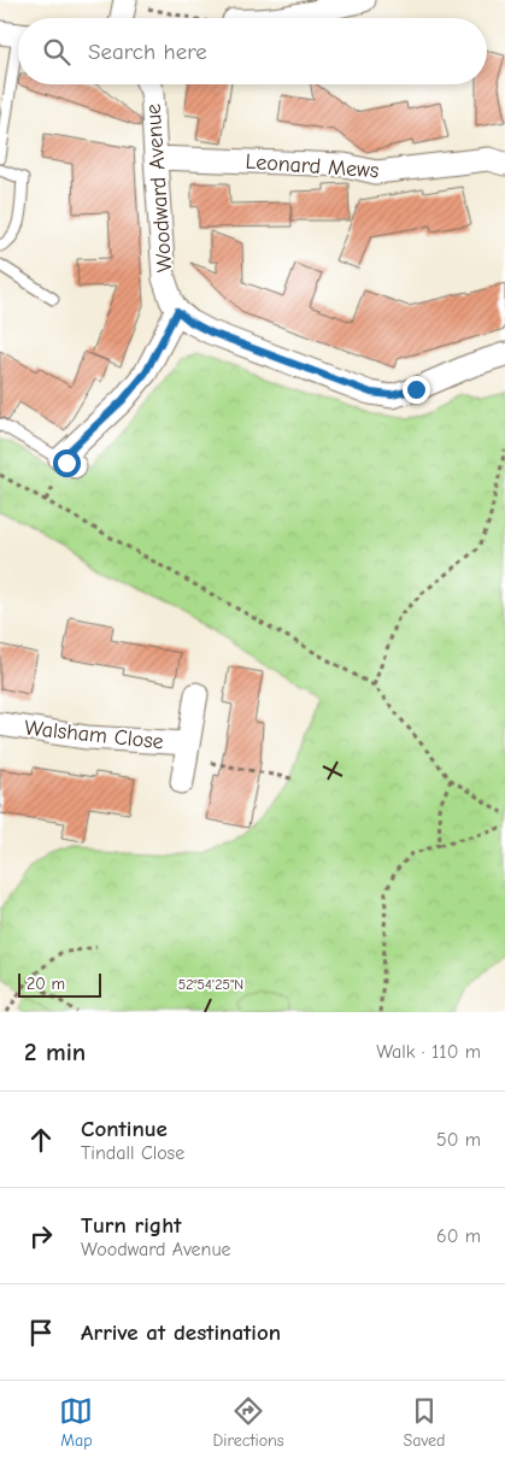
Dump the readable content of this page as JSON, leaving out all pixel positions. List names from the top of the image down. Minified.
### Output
{"streets":{"street":["Leonard Mews","Woodward Avenue","Walsham Close"]},"crossings":[["Leonard Mews","Woodward Avenue"]],"scale_bar":"20 m","page":{"search":"Search here","scale":"20 m","heading":["2 min","Walk · 110 m"],"list":[["Continue","Tindall Close","50 m"],["Turn right","Woodward Avenue","60 m"],"Arrive at destination"],"nav":["Map","Directions","Saved"]},"coordinates":["52°54'25\"N"]}
